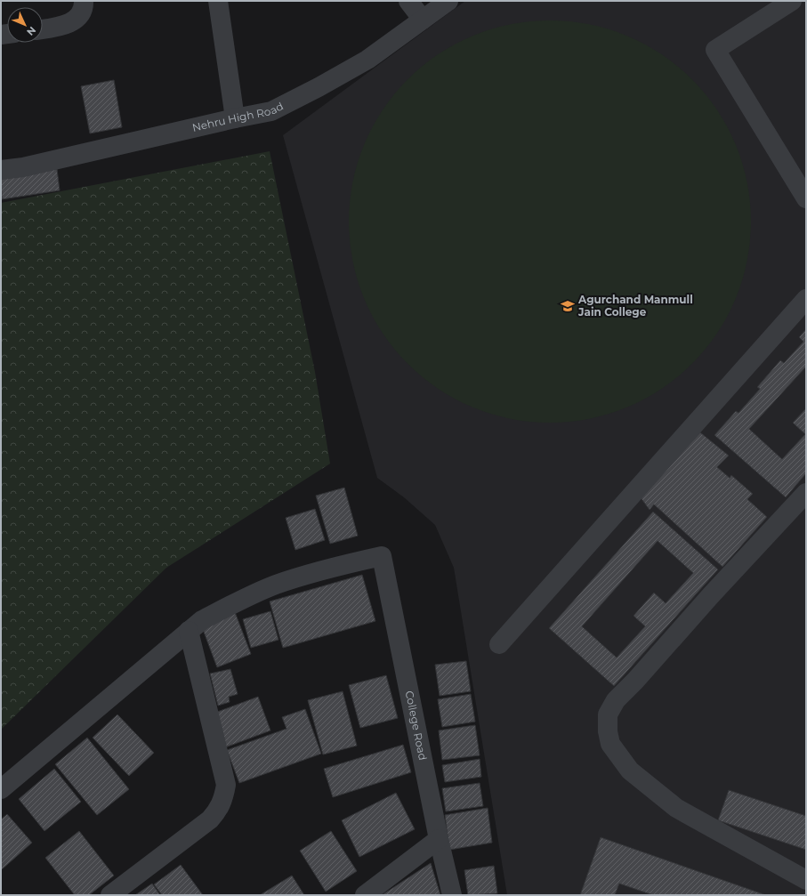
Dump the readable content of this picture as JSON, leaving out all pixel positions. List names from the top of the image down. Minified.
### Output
{"streets":{"street":["Nehru High Road","College Road"]},"places":{"school or university":["Agurchand Manmull Jain College"]},"north":"bottom right"}
